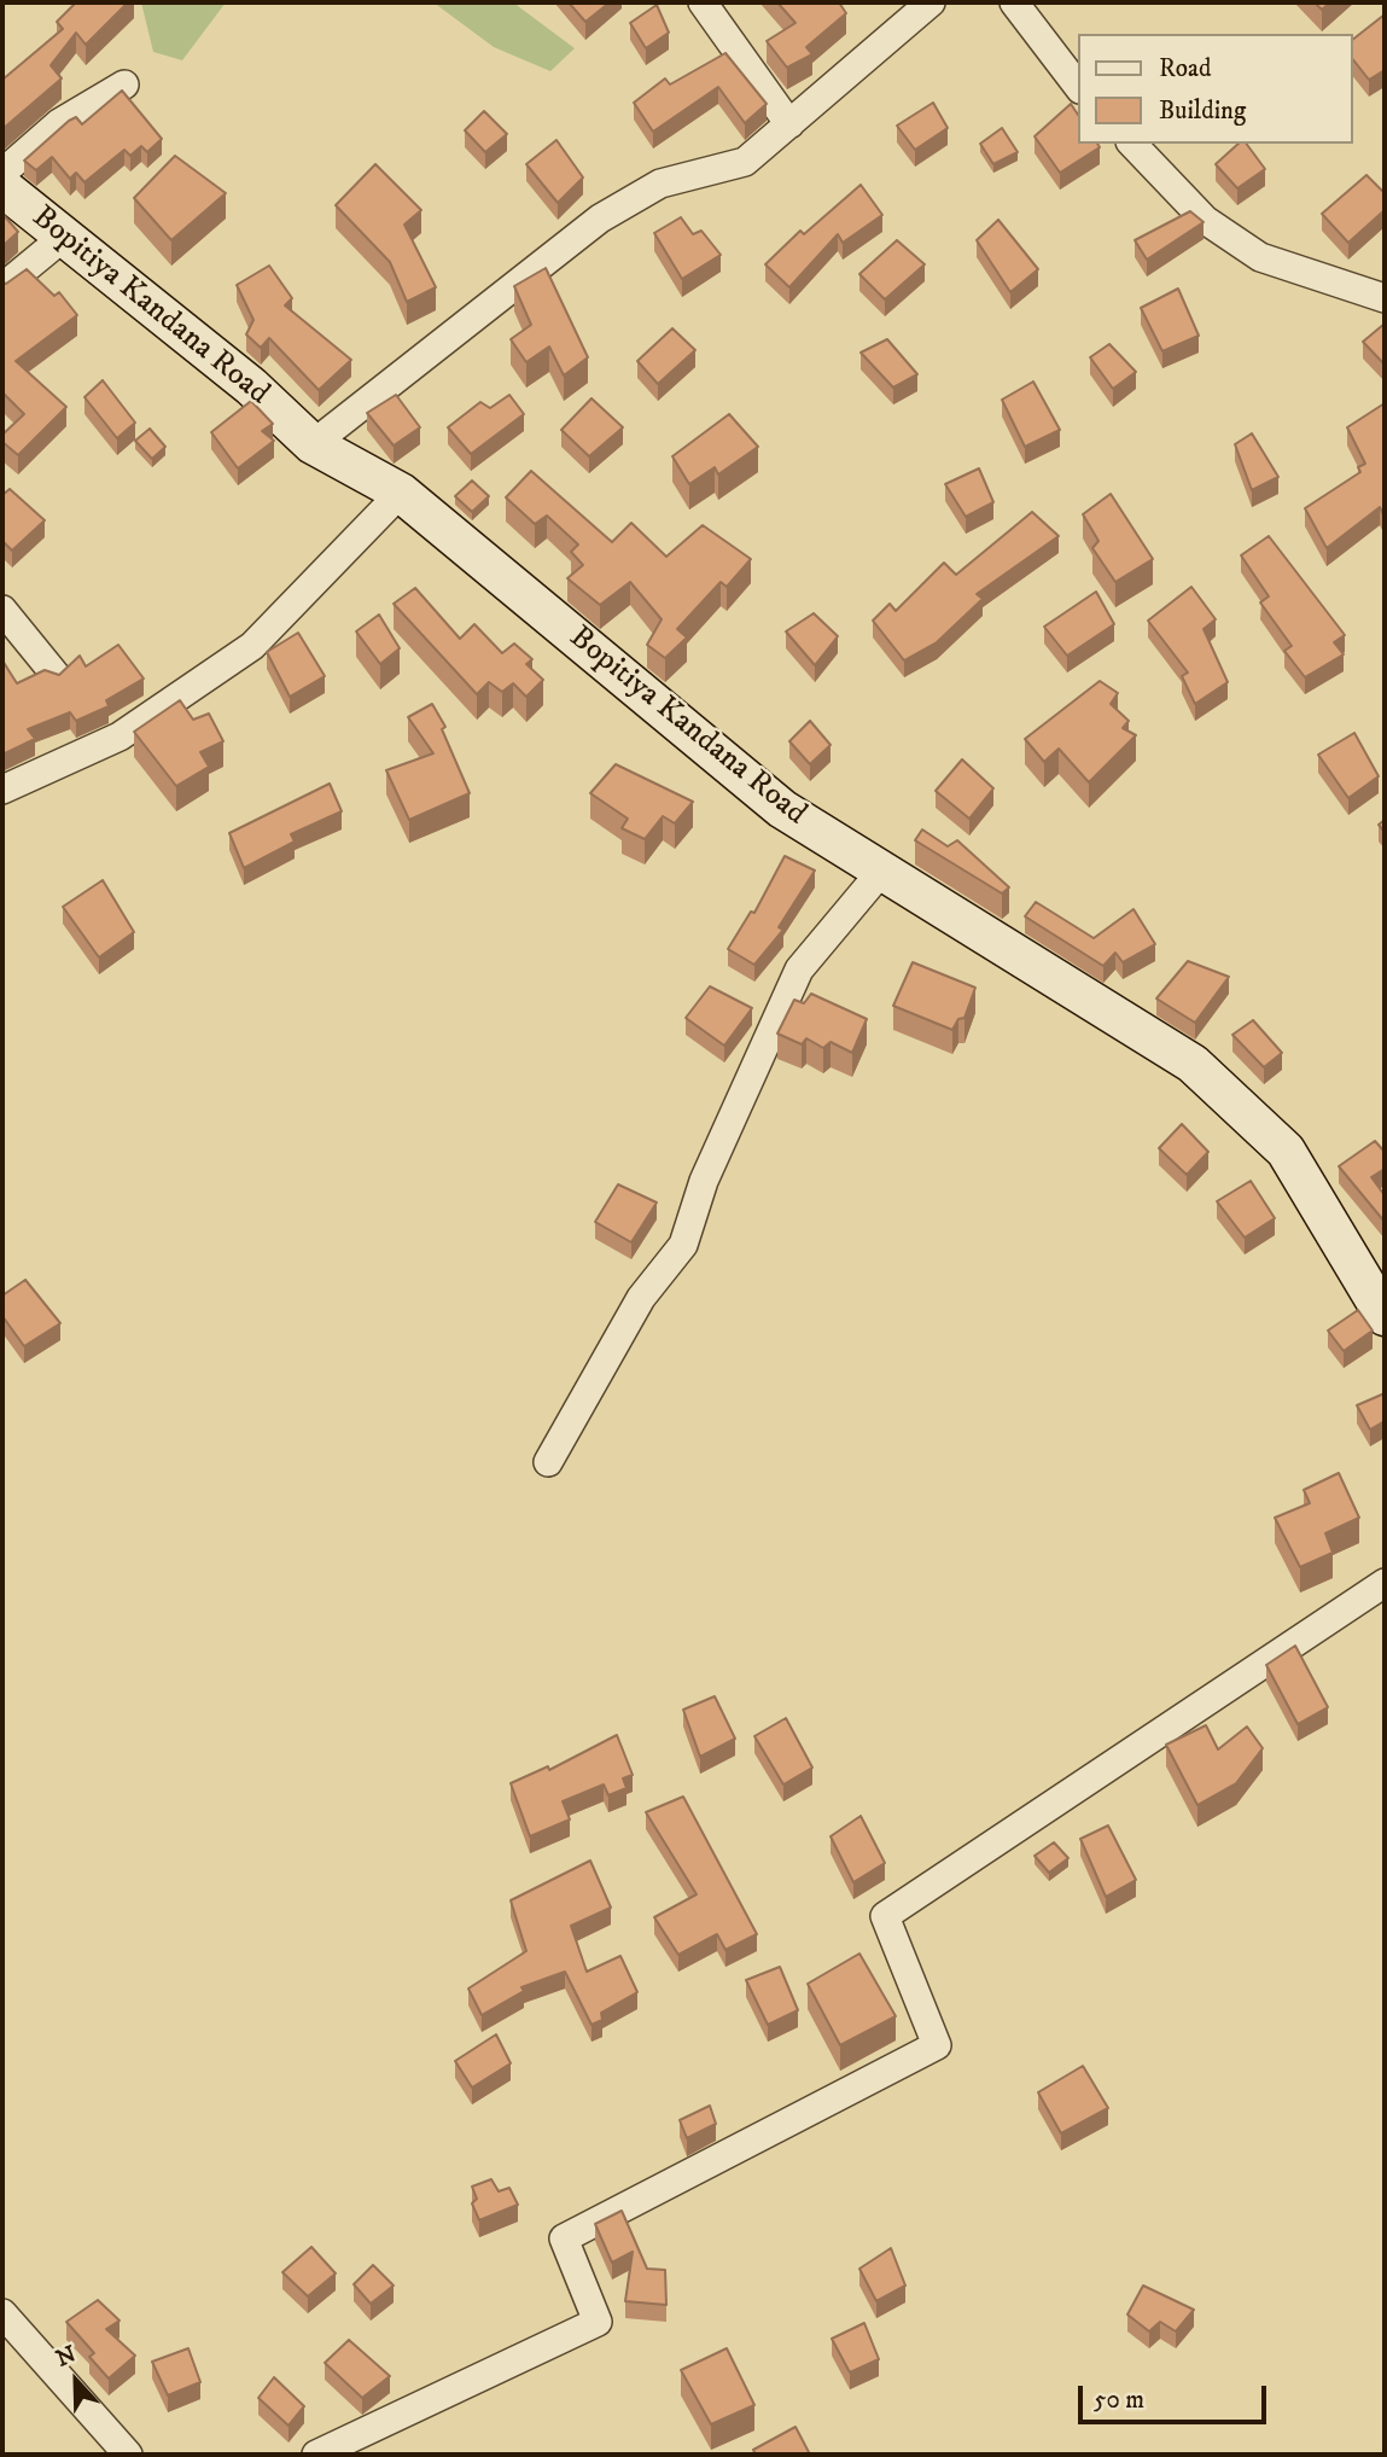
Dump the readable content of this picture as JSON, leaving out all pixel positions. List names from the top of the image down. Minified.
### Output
{"streets":{"main road":["Bopitiya Kandana Road"]},"legend":["Road","Building"],"scale_bar":"50 m","north":"top"}
